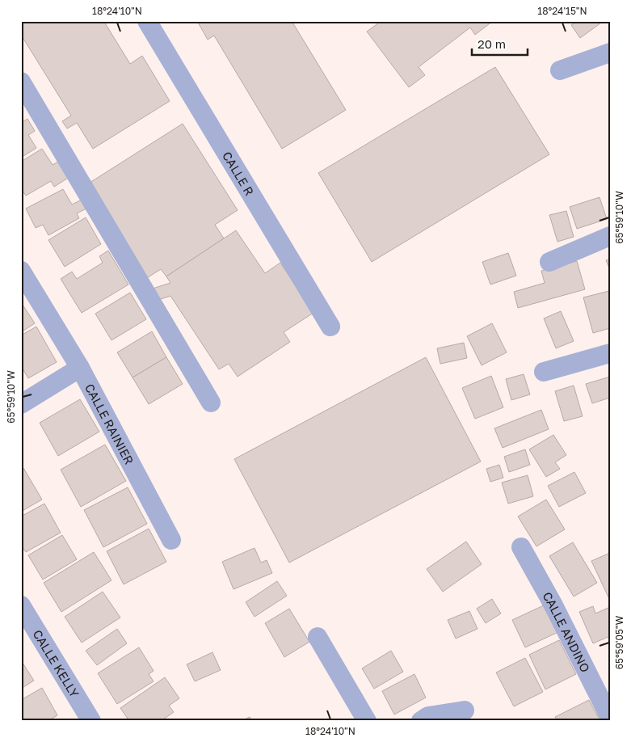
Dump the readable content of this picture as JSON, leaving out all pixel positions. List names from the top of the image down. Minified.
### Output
{"streets":{"street":["CALLE R","CALLE RAINIER","CALLE ANDINO","CALLE KELLY"]},"scale_bar":"20 m","coordinates":["18°24'10\"N","18°24'15\"N","65°59'10\"W","65°59'05\"W"]}
